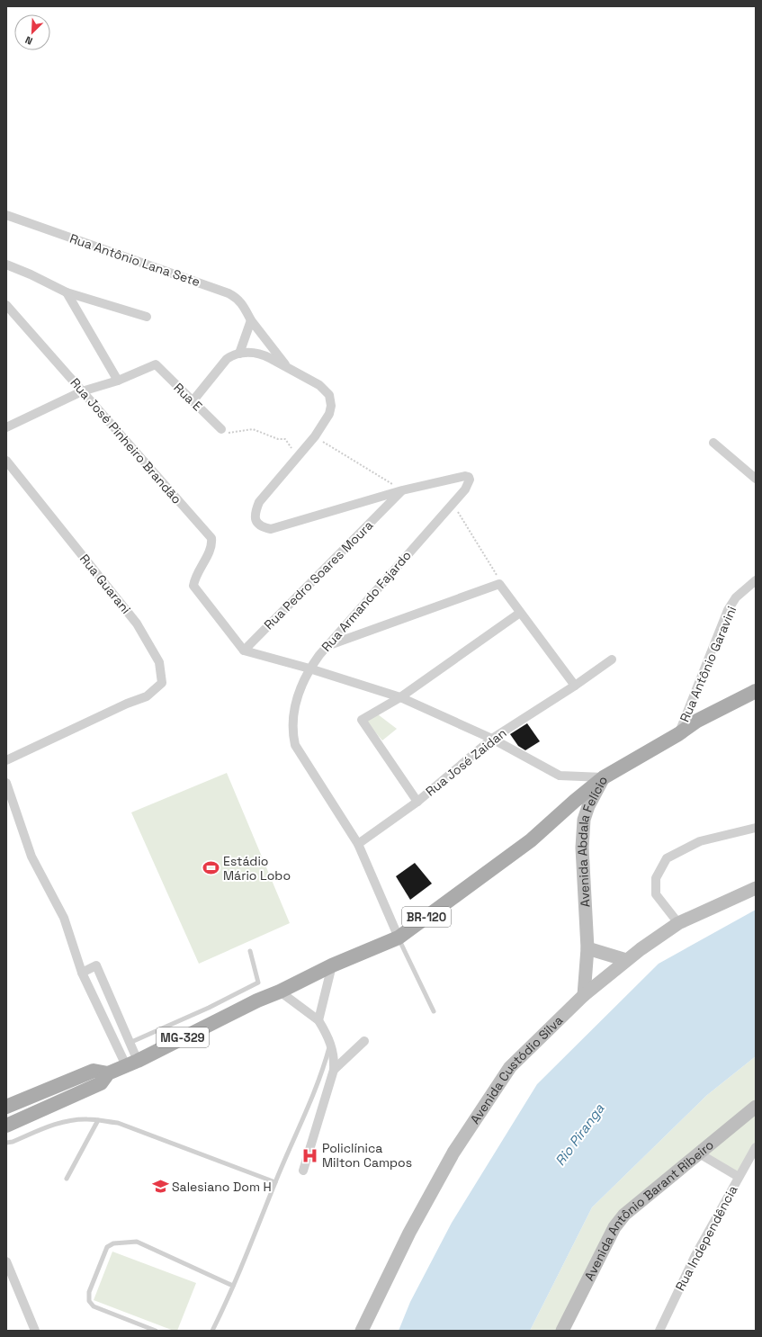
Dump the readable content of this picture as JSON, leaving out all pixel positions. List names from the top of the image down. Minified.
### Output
{"streets":{"main road":["Avenida Abdala Felício","BR-120","MG-329","Avenida Custódio Silva","Avenida Antônio Barant Ribeiro"],"street":["Rua Antônio Lana Sete","Rua E","Rua José Pinheiro Brandão","Rua Pedro Soares Moura","Rua Guarani","Rua Armando Fajardo","Rua Antônio Garavini","Rua José Zaidan","Rua Independência"]},"crossings":[["Rua José Pinheiro Brandão","Rua Pedro Soares Moura"],["Rua Pedro Soares Moura","Rua Armando Fajardo"],["Rua Armando Fajardo","Rua José Zaidan"],["Rua Armando Fajardo","BR-120"],["Rua Antônio Garavini","Avenida Abdala Felício"],["Avenida Abdala Felício","BR-120"],["Avenida Abdala Felício","Avenida Custódio Silva"],["BR-120","MG-329"]],"water":["Rio Piranga"],"places":{"sports":["Estádio Mário Lobo"],"hospital":["Policlínica Milton Campos"],"school or university":["Salesiano Dom H"]},"north":"bottom left"}
